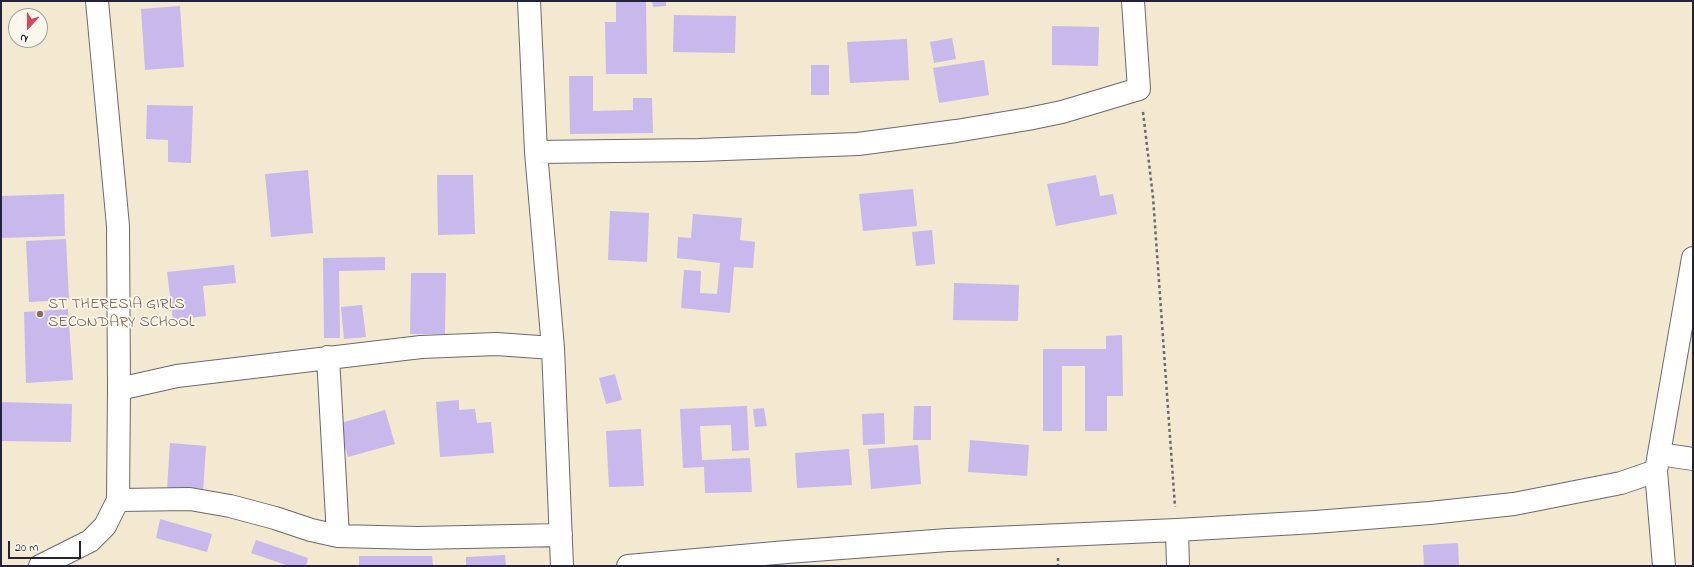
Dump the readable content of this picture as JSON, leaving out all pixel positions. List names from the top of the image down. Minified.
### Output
{"places":["ST THERESIA GIRLS SECONDARY SCHOOL"],"scale_bar":"20 m","north":"bottom"}
